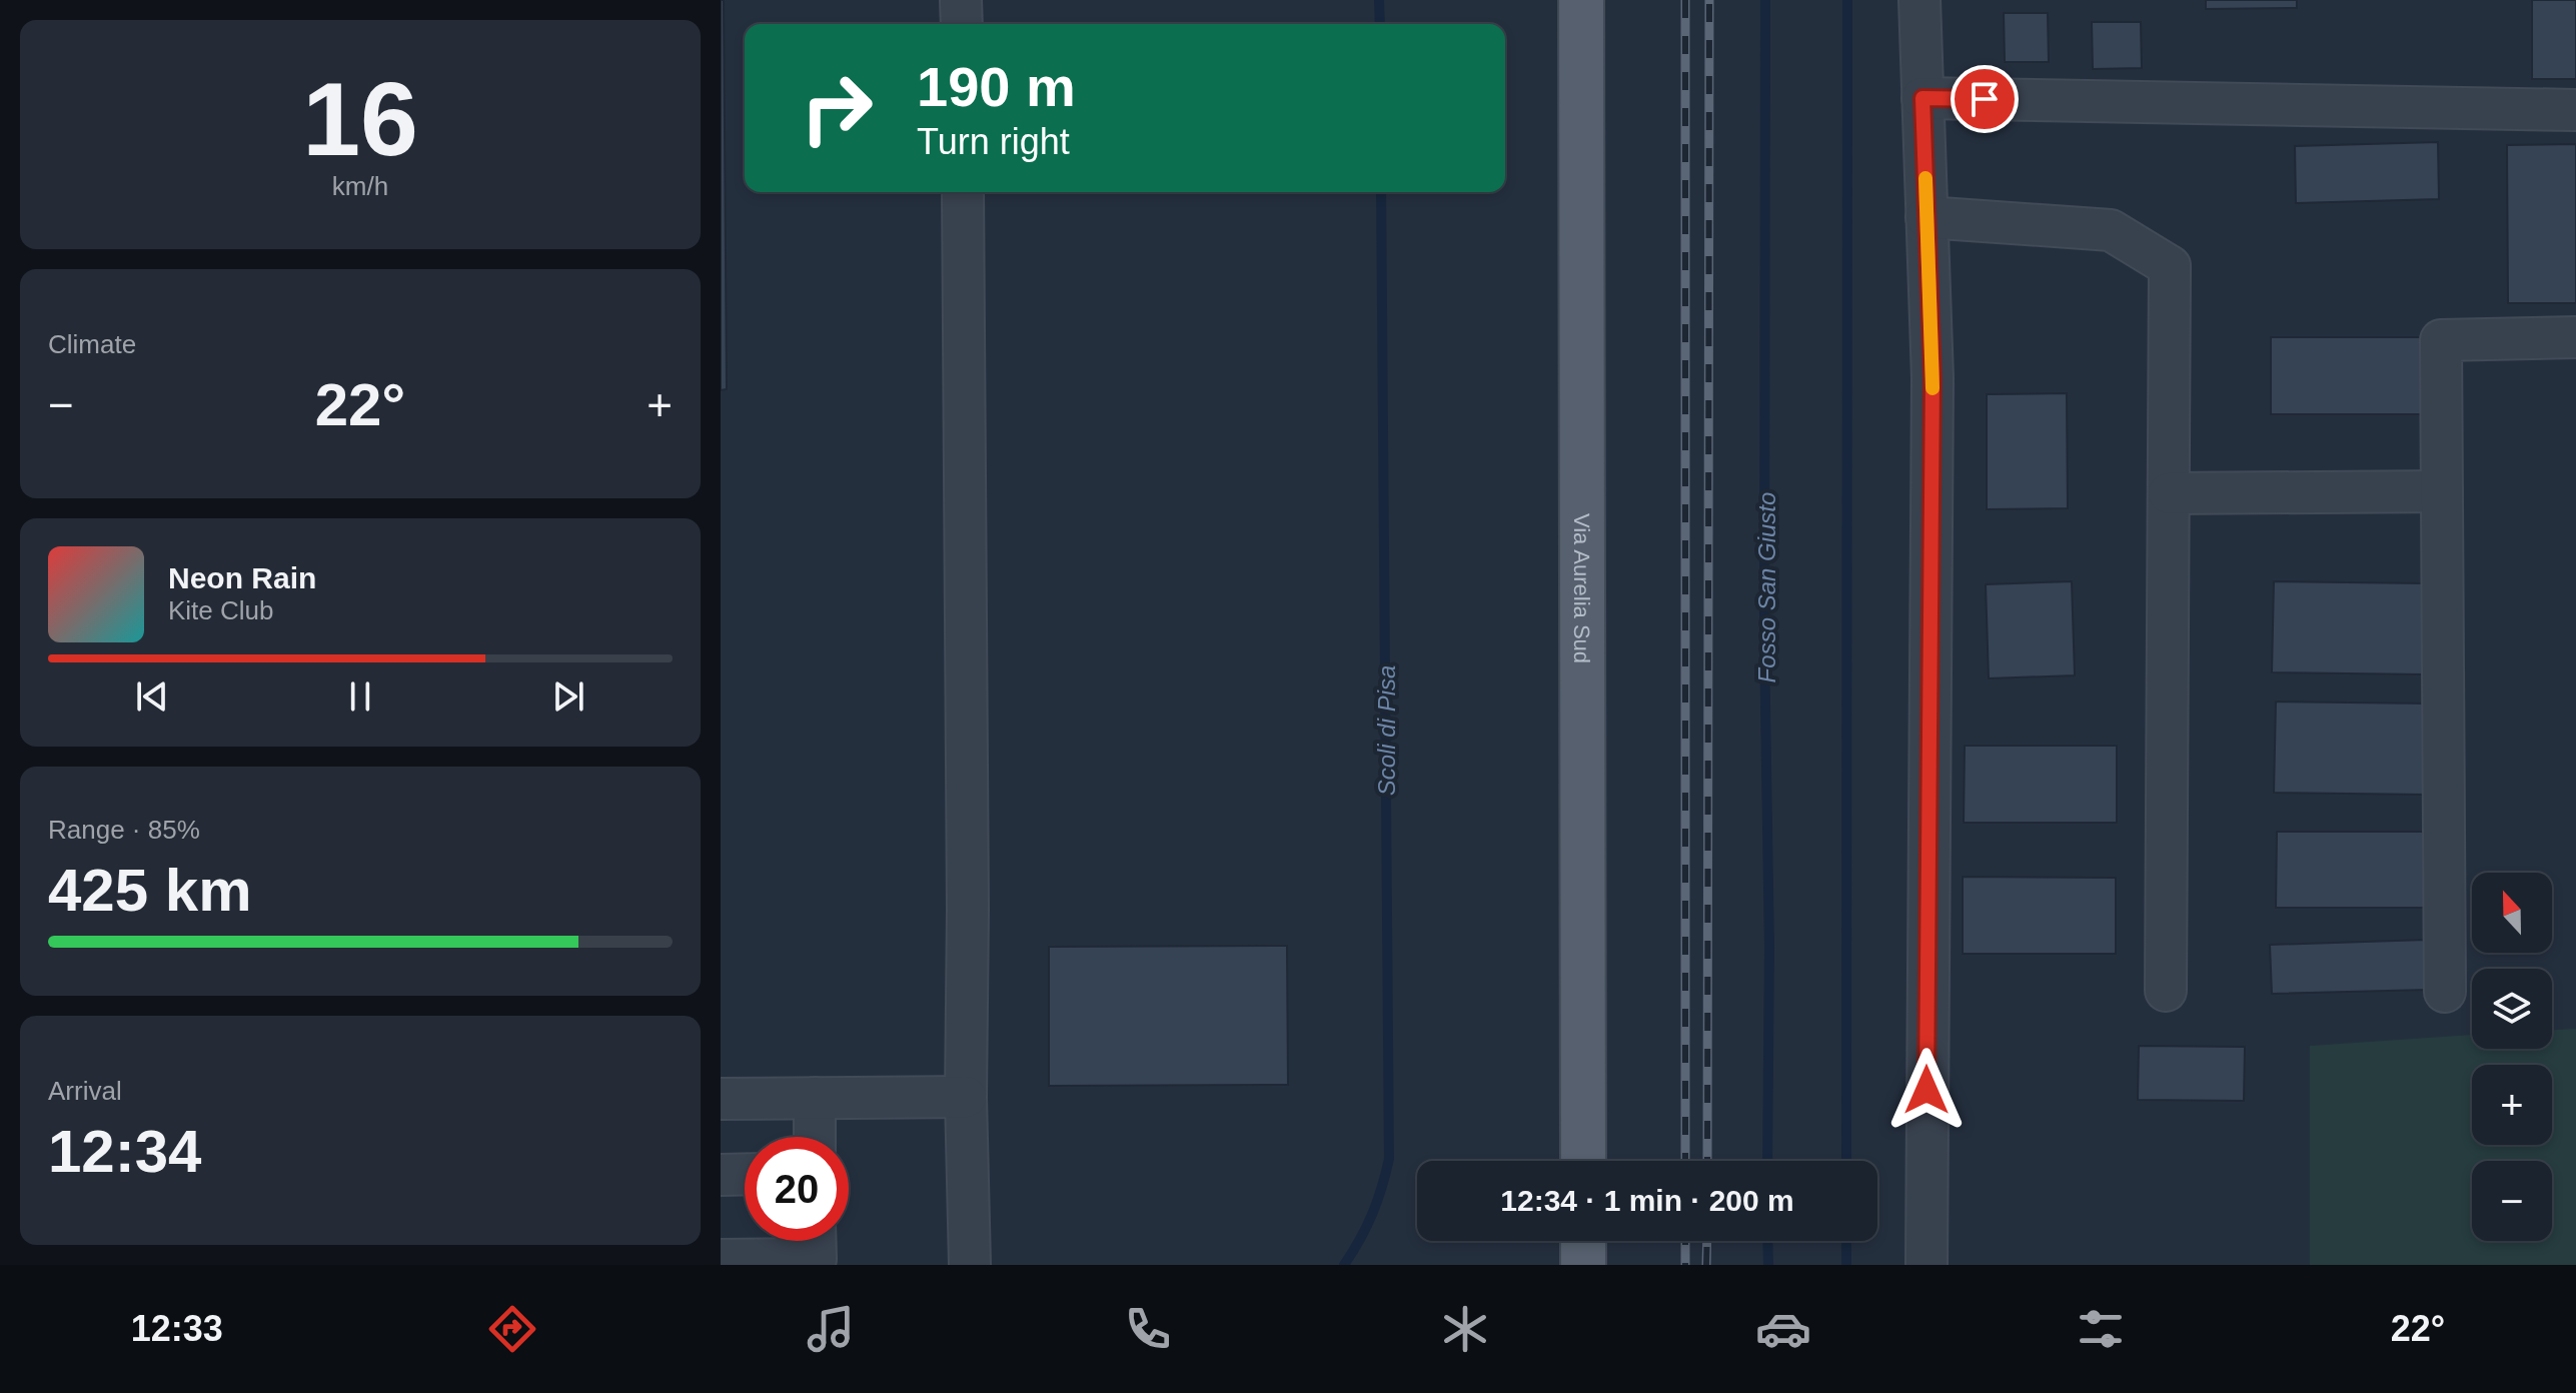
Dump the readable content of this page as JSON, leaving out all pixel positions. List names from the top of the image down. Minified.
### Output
{"streets":{"main road":["Via Aurelia Sud"]},"water":["Fosso San Giusto","Scoli di Pisa"],"north":"top","page":{"tile":[["16","km/h"],"Climate",["Range · 85%","425 km"],["Arrival","12:34"]],"turn":["190 m","Turn right"],"heat":["−","22°","+"],"song":["Neon Rain","Kite Club"],"map_buttons":["+","−"],"limit":"20","trip":"12:34 · 1 min · 200 m","tabs":["12:33","22°"]}}
